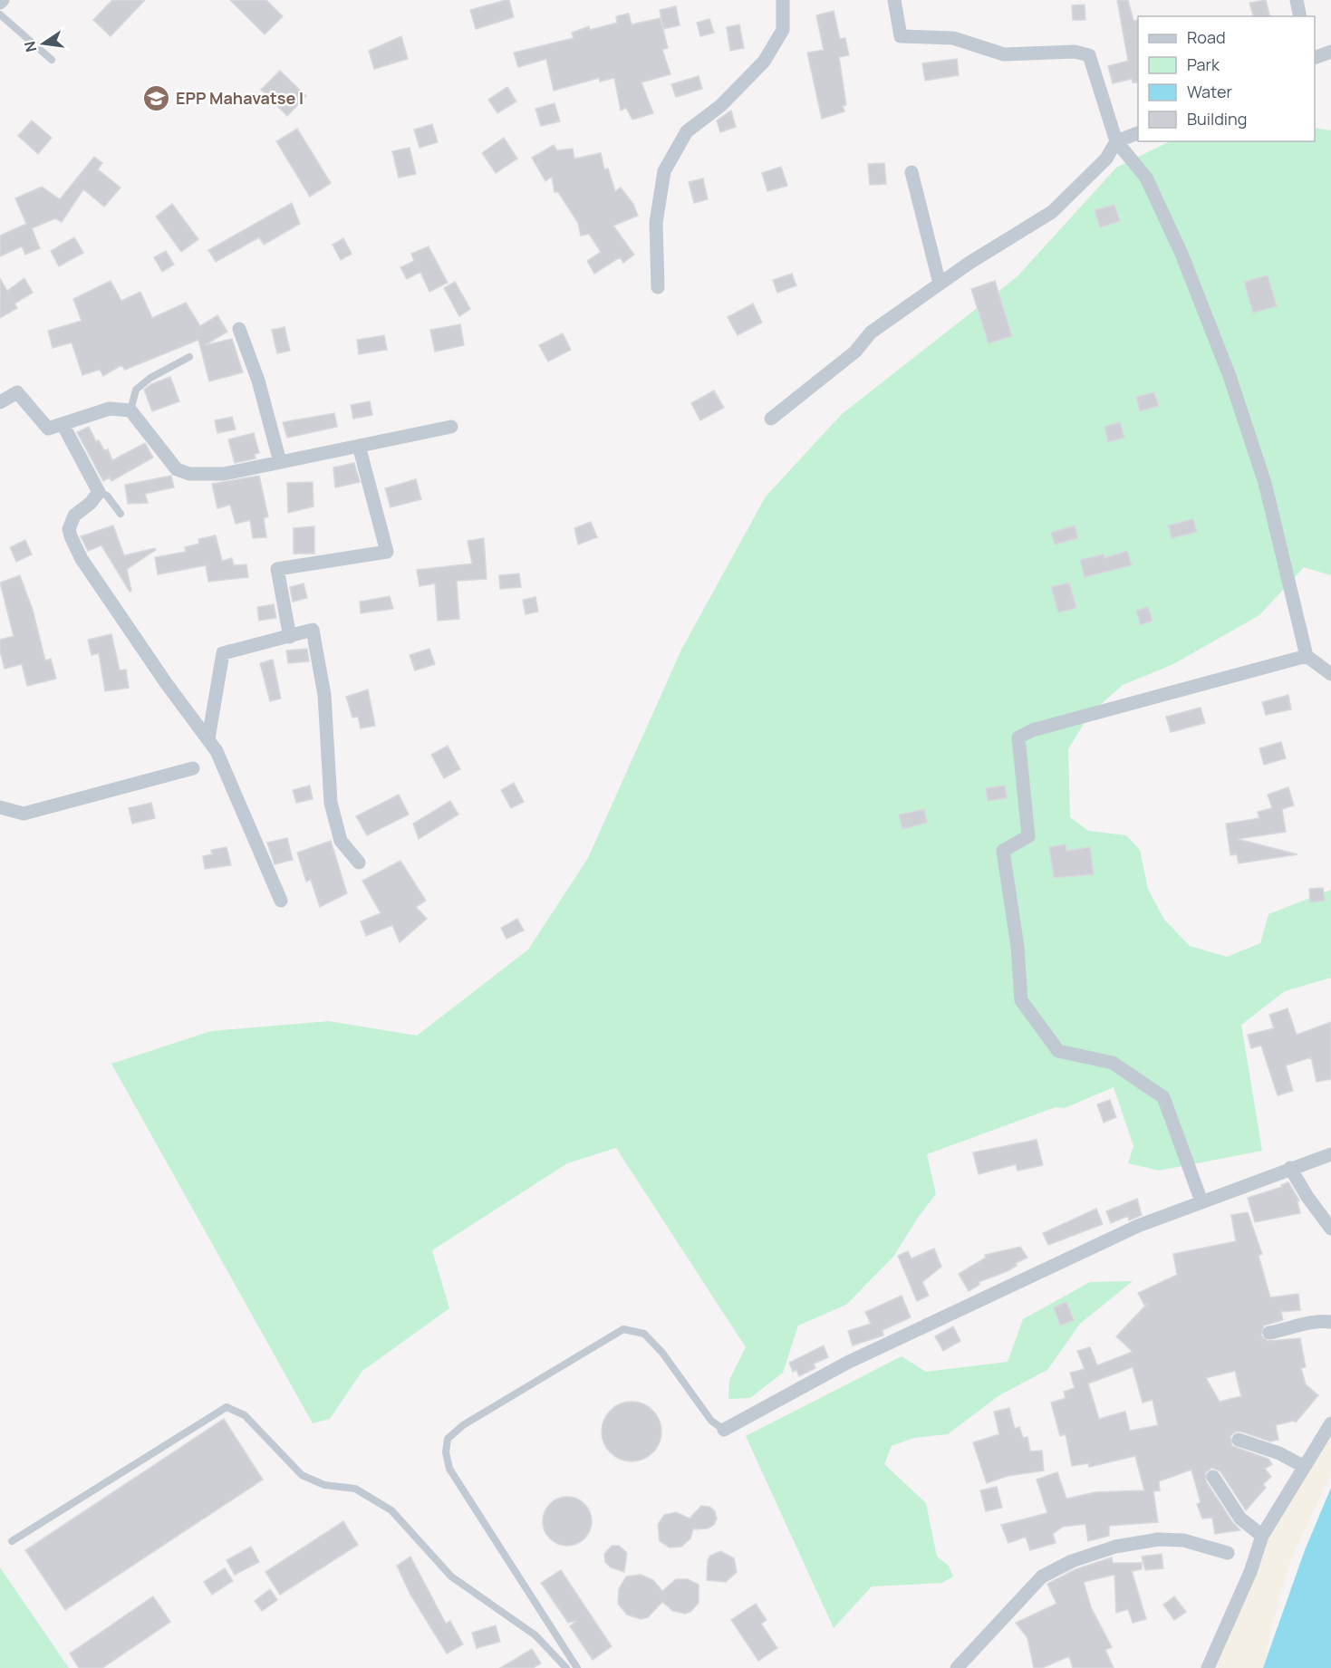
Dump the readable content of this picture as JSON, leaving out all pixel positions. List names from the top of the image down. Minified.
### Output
{"places":{"school or university":["EPP Mahavatse I"]},"legend":["Road","Park","Water","Building"],"north":"left"}
